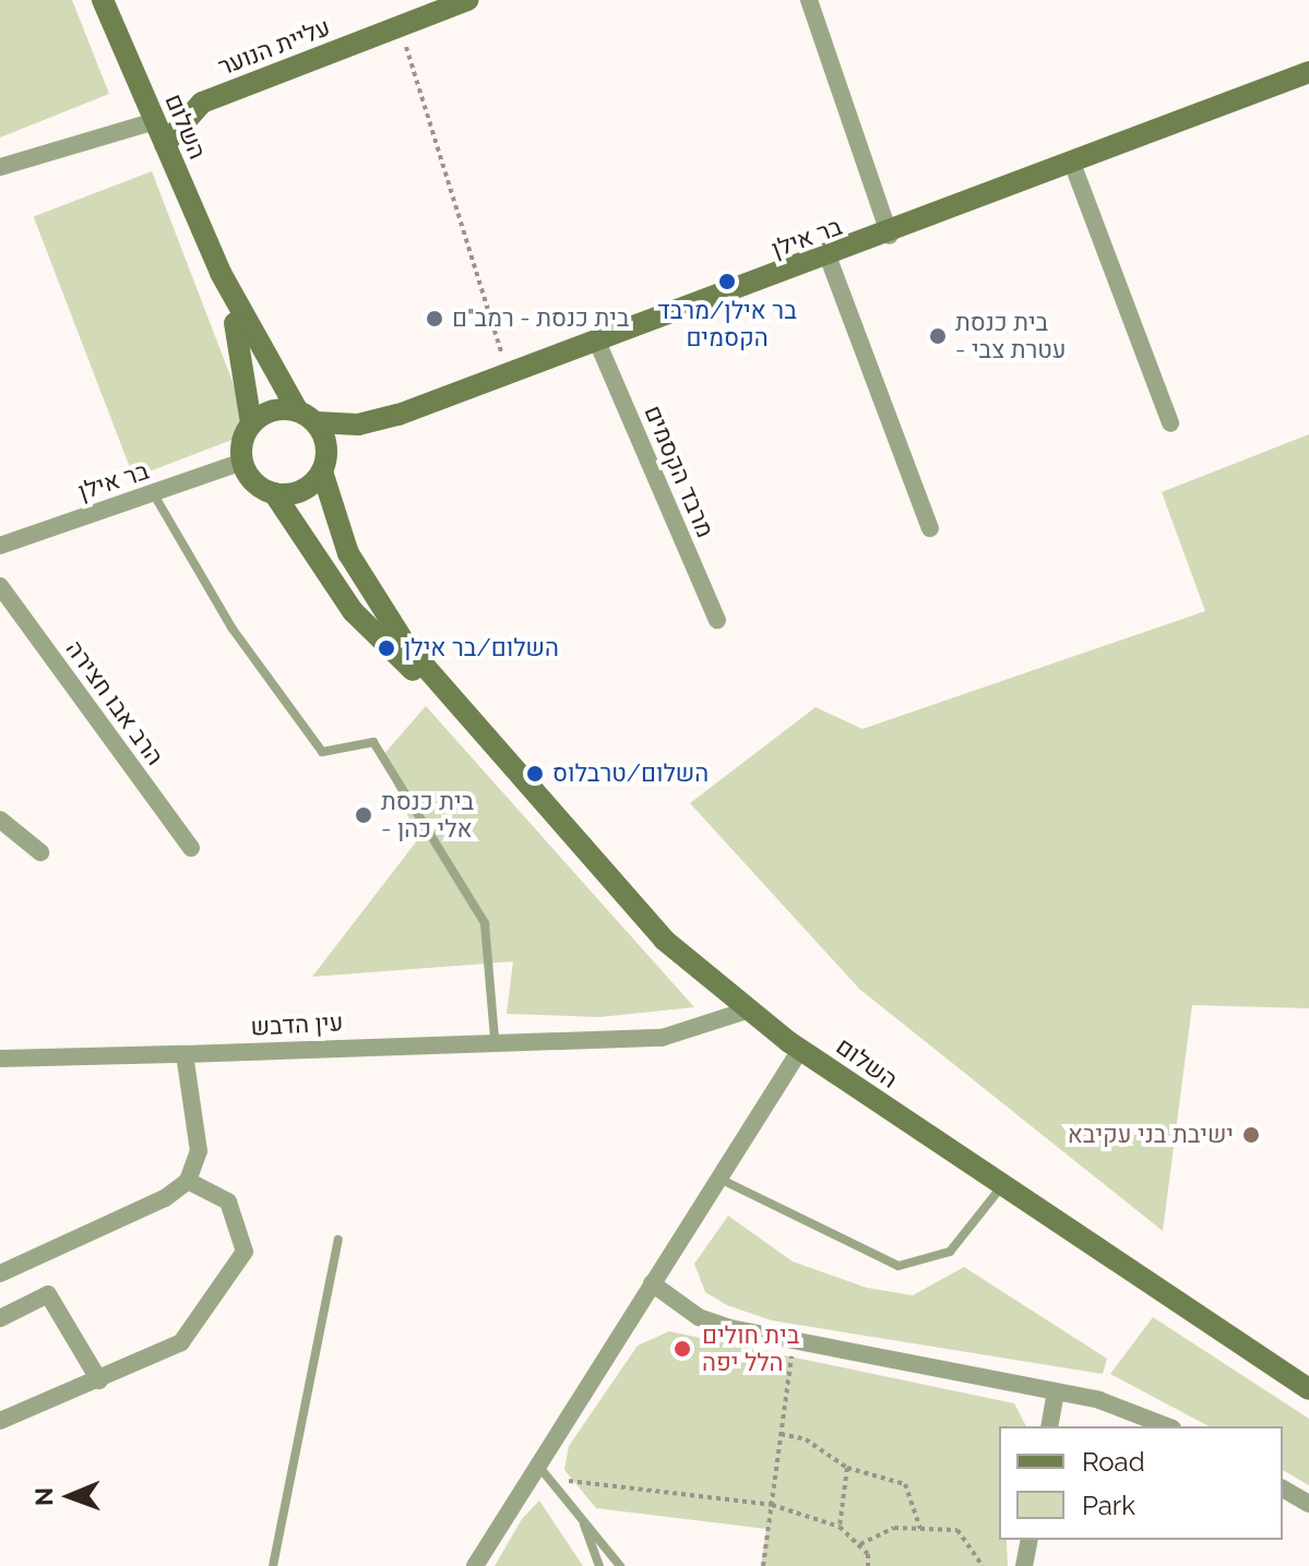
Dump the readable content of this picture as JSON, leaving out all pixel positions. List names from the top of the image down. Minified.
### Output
{"streets":{"street":["עליית הנוער","השלום","בר אילן","מרבד הקסמים","הרב אבו חצירה","עין הדבש"]},"crossings":[["עליית הנוער","השלום"],["השלום","בר אילן"],["השלום","עין הדבש"],["בר אילן","מרבד הקסמים"]],"places":["בר אילן/מרבד הקסמים","בית כנסת - רמב\"ם","בית כנסת - עטרת צבי","השלום/בר אילן","השלום/טרבלוס","בית כנסת - אלי כהן","ישיבת בני עקיבא","בית חולים הלל יפה"],"legend":["Road","Park"],"north":"left"}
